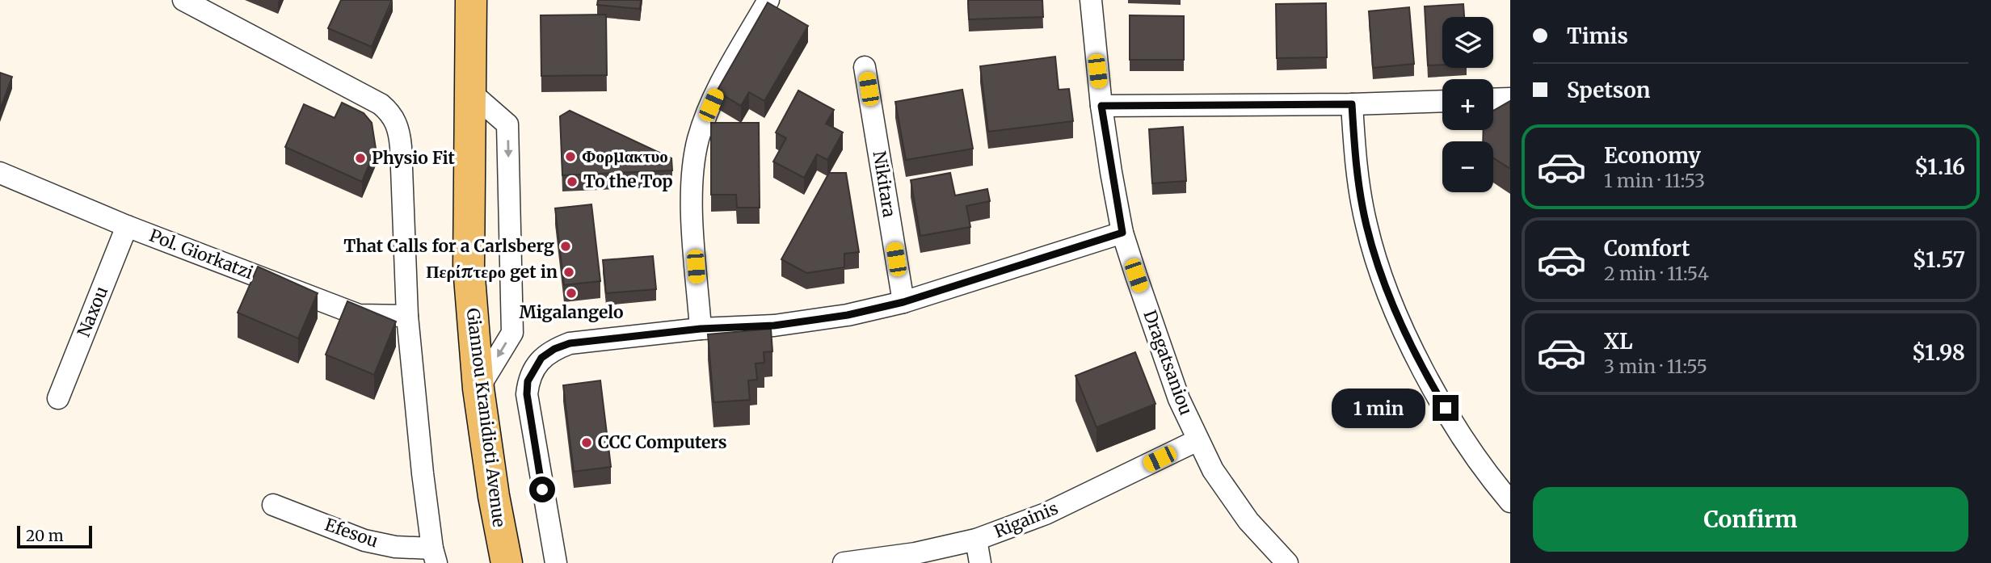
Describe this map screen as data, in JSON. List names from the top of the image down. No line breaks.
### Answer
{"streets":{"main road":["Giannou Kranidioti Avenue"],"street":["Nikitara","Pol. Giorkatzi","Naxou","Dragatsaniou","Rigainis","Efesou"]},"crossings":[["Pol. Giorkatzi","Naxou"],["Dragatsaniou","Rigainis"]],"places":["Φορμακτυο","Physio Fit","To the Top","That Calls for a Carlsberg","Περίπτερο get in","Migalangelo","CCC Computers"],"scale_bar":"20 m","page":{"banner":["Timis","Spetson"],"map_buttons":["+","−"],"list":[{"name":"Economy","note":"1 min · 11:53","value":"$1.16"},{"name":"Comfort","note":"2 min · 11:54","value":"$1.57"},{"name":"XL","note":"3 min · 11:55","value":"$1.98"}],"bubble":"1 min","buttons":"Confirm","scale":"20 m"}}
